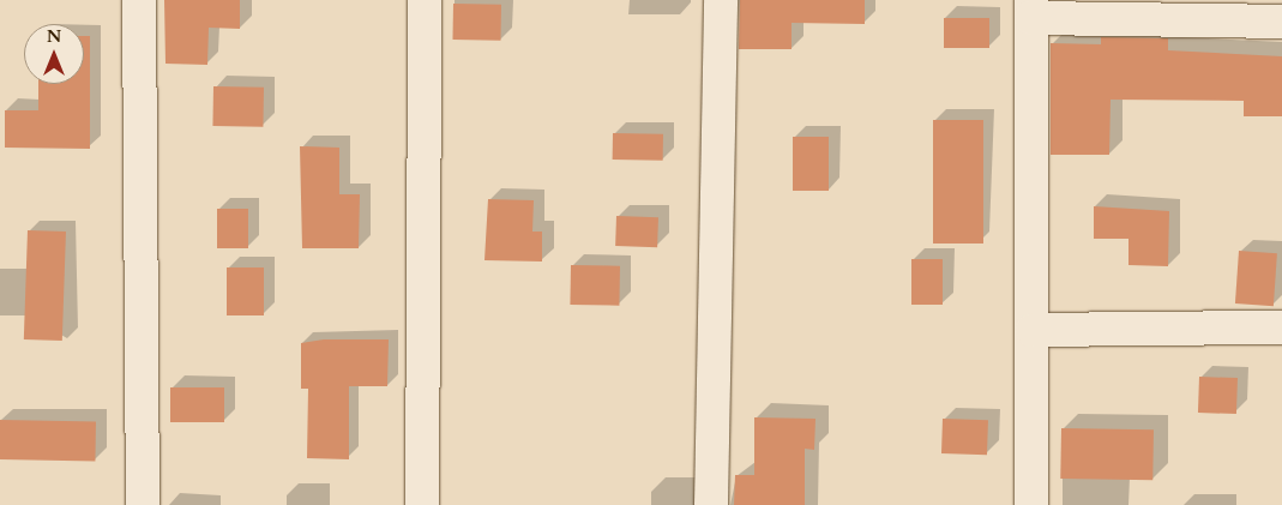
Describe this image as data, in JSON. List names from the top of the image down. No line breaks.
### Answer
{"north":"top"}
